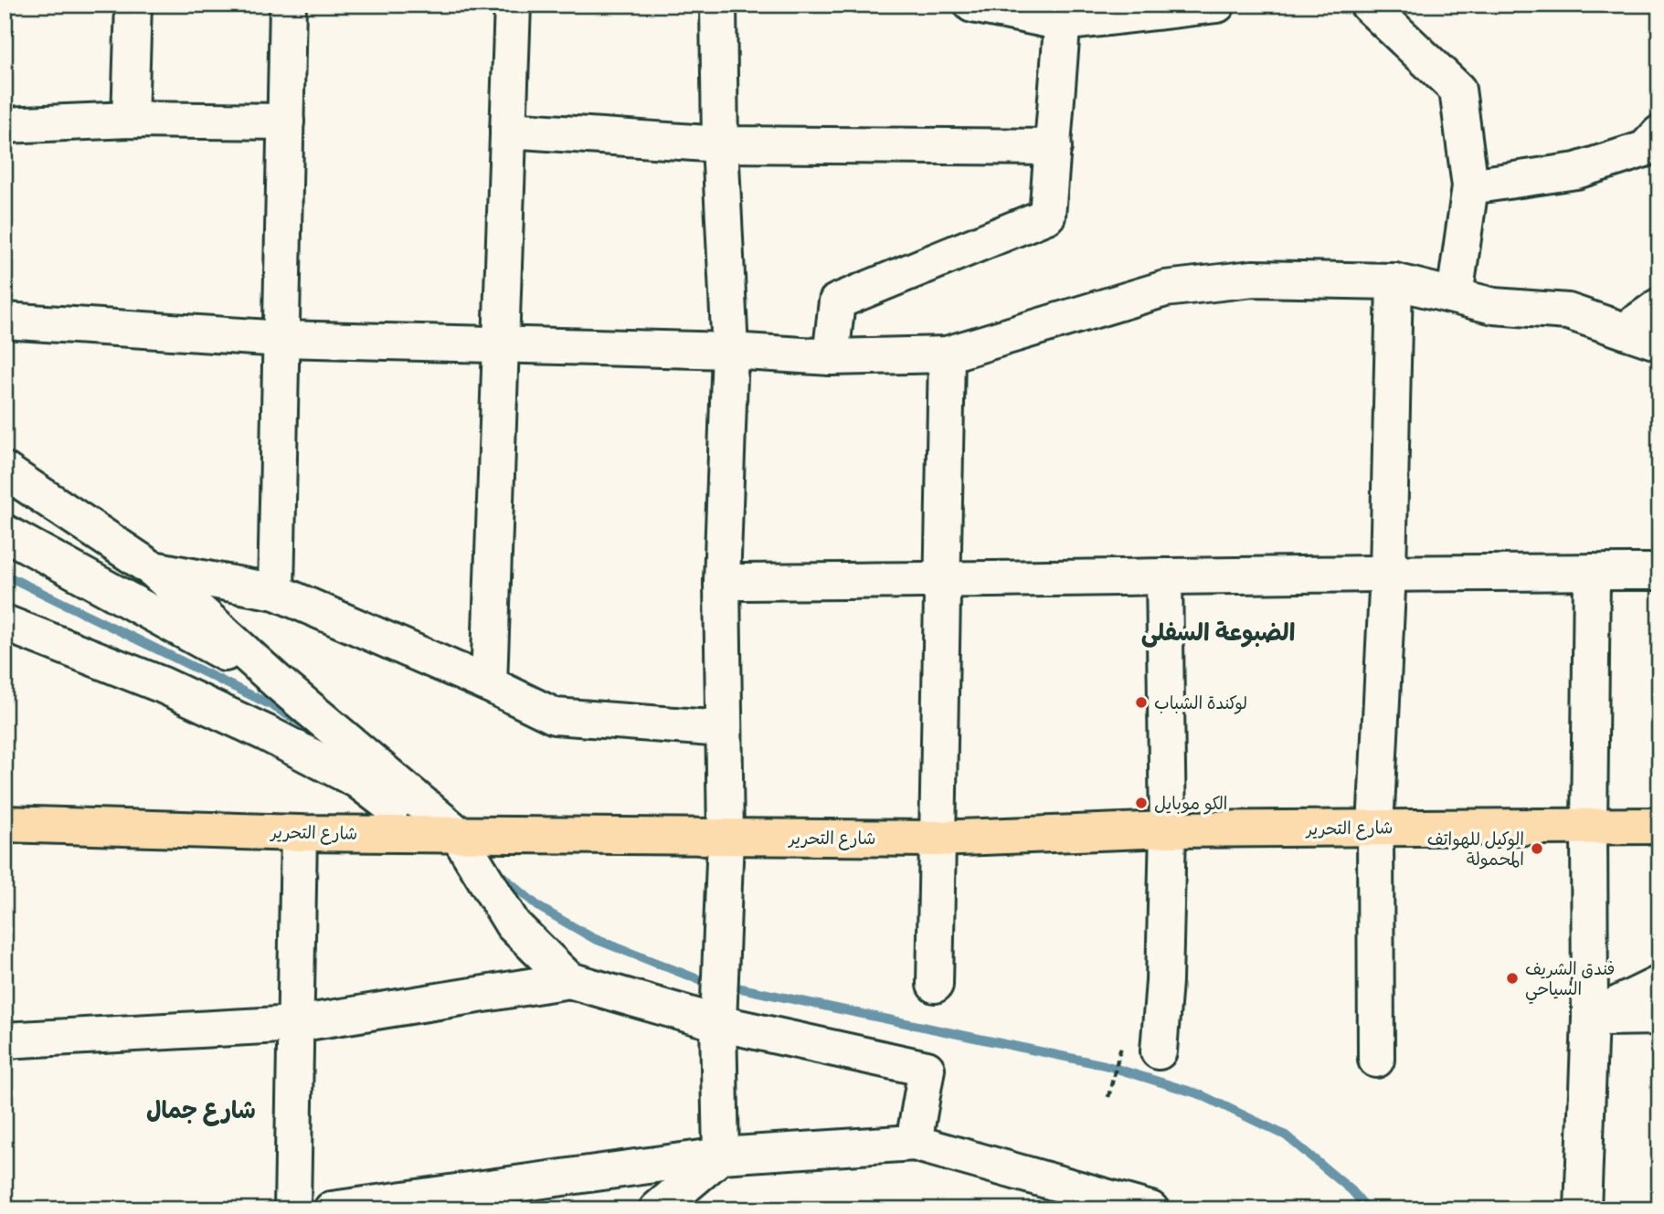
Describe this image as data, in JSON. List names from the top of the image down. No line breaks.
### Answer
{"streets":{"main road":["شارع التحرير"]},"districts":["الضبوعة السفلى","شارع جمال"],"places":["لوكندة الشباب","الكو موبايل","الوكيل للهواتف المحمولة","فندق الشريف السياحي"]}
